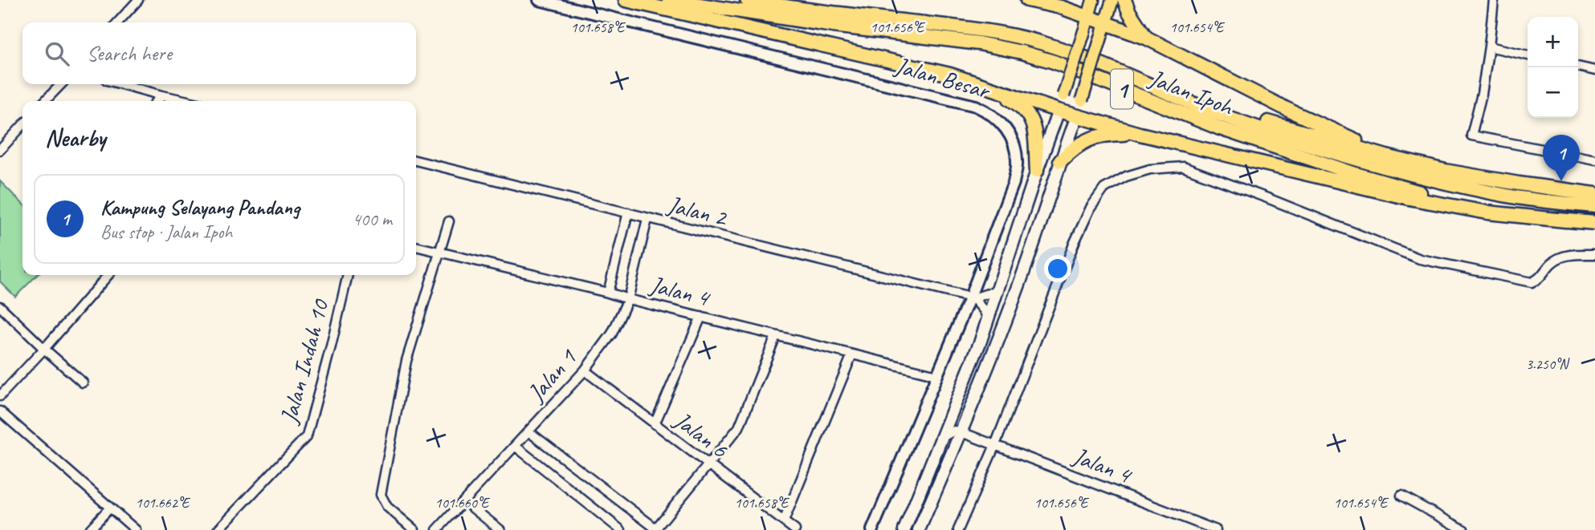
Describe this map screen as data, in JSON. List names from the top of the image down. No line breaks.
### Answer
{"streets":{"highway":["1","Jalan Ipoh"],"street":["Jalan Besar","Jalan 2","Jalan 4","Jalan Indah 10","Jalan 1","Jalan 6"]},"crossings":[["Jalan Besar","Jalan 2"],["Jalan Besar","Jalan 4"],["Jalan 2","Jalan 1"],["Jalan 4","Jalan 1"],["Jalan 1","Jalan 6"]],"page":{"map_buttons":["+","−"],"search":"Search here","heading":"Nearby","pins":"1","list":[{"mark":"1","name":"Kampung Selayang Pandang","note":"Bus stop · Jalan Ipoh","value":"400 m"}]},"coordinates":["101.658°E","101.656°E","101.654°E","3.250°N","101.662°E","101.660°E"]}
